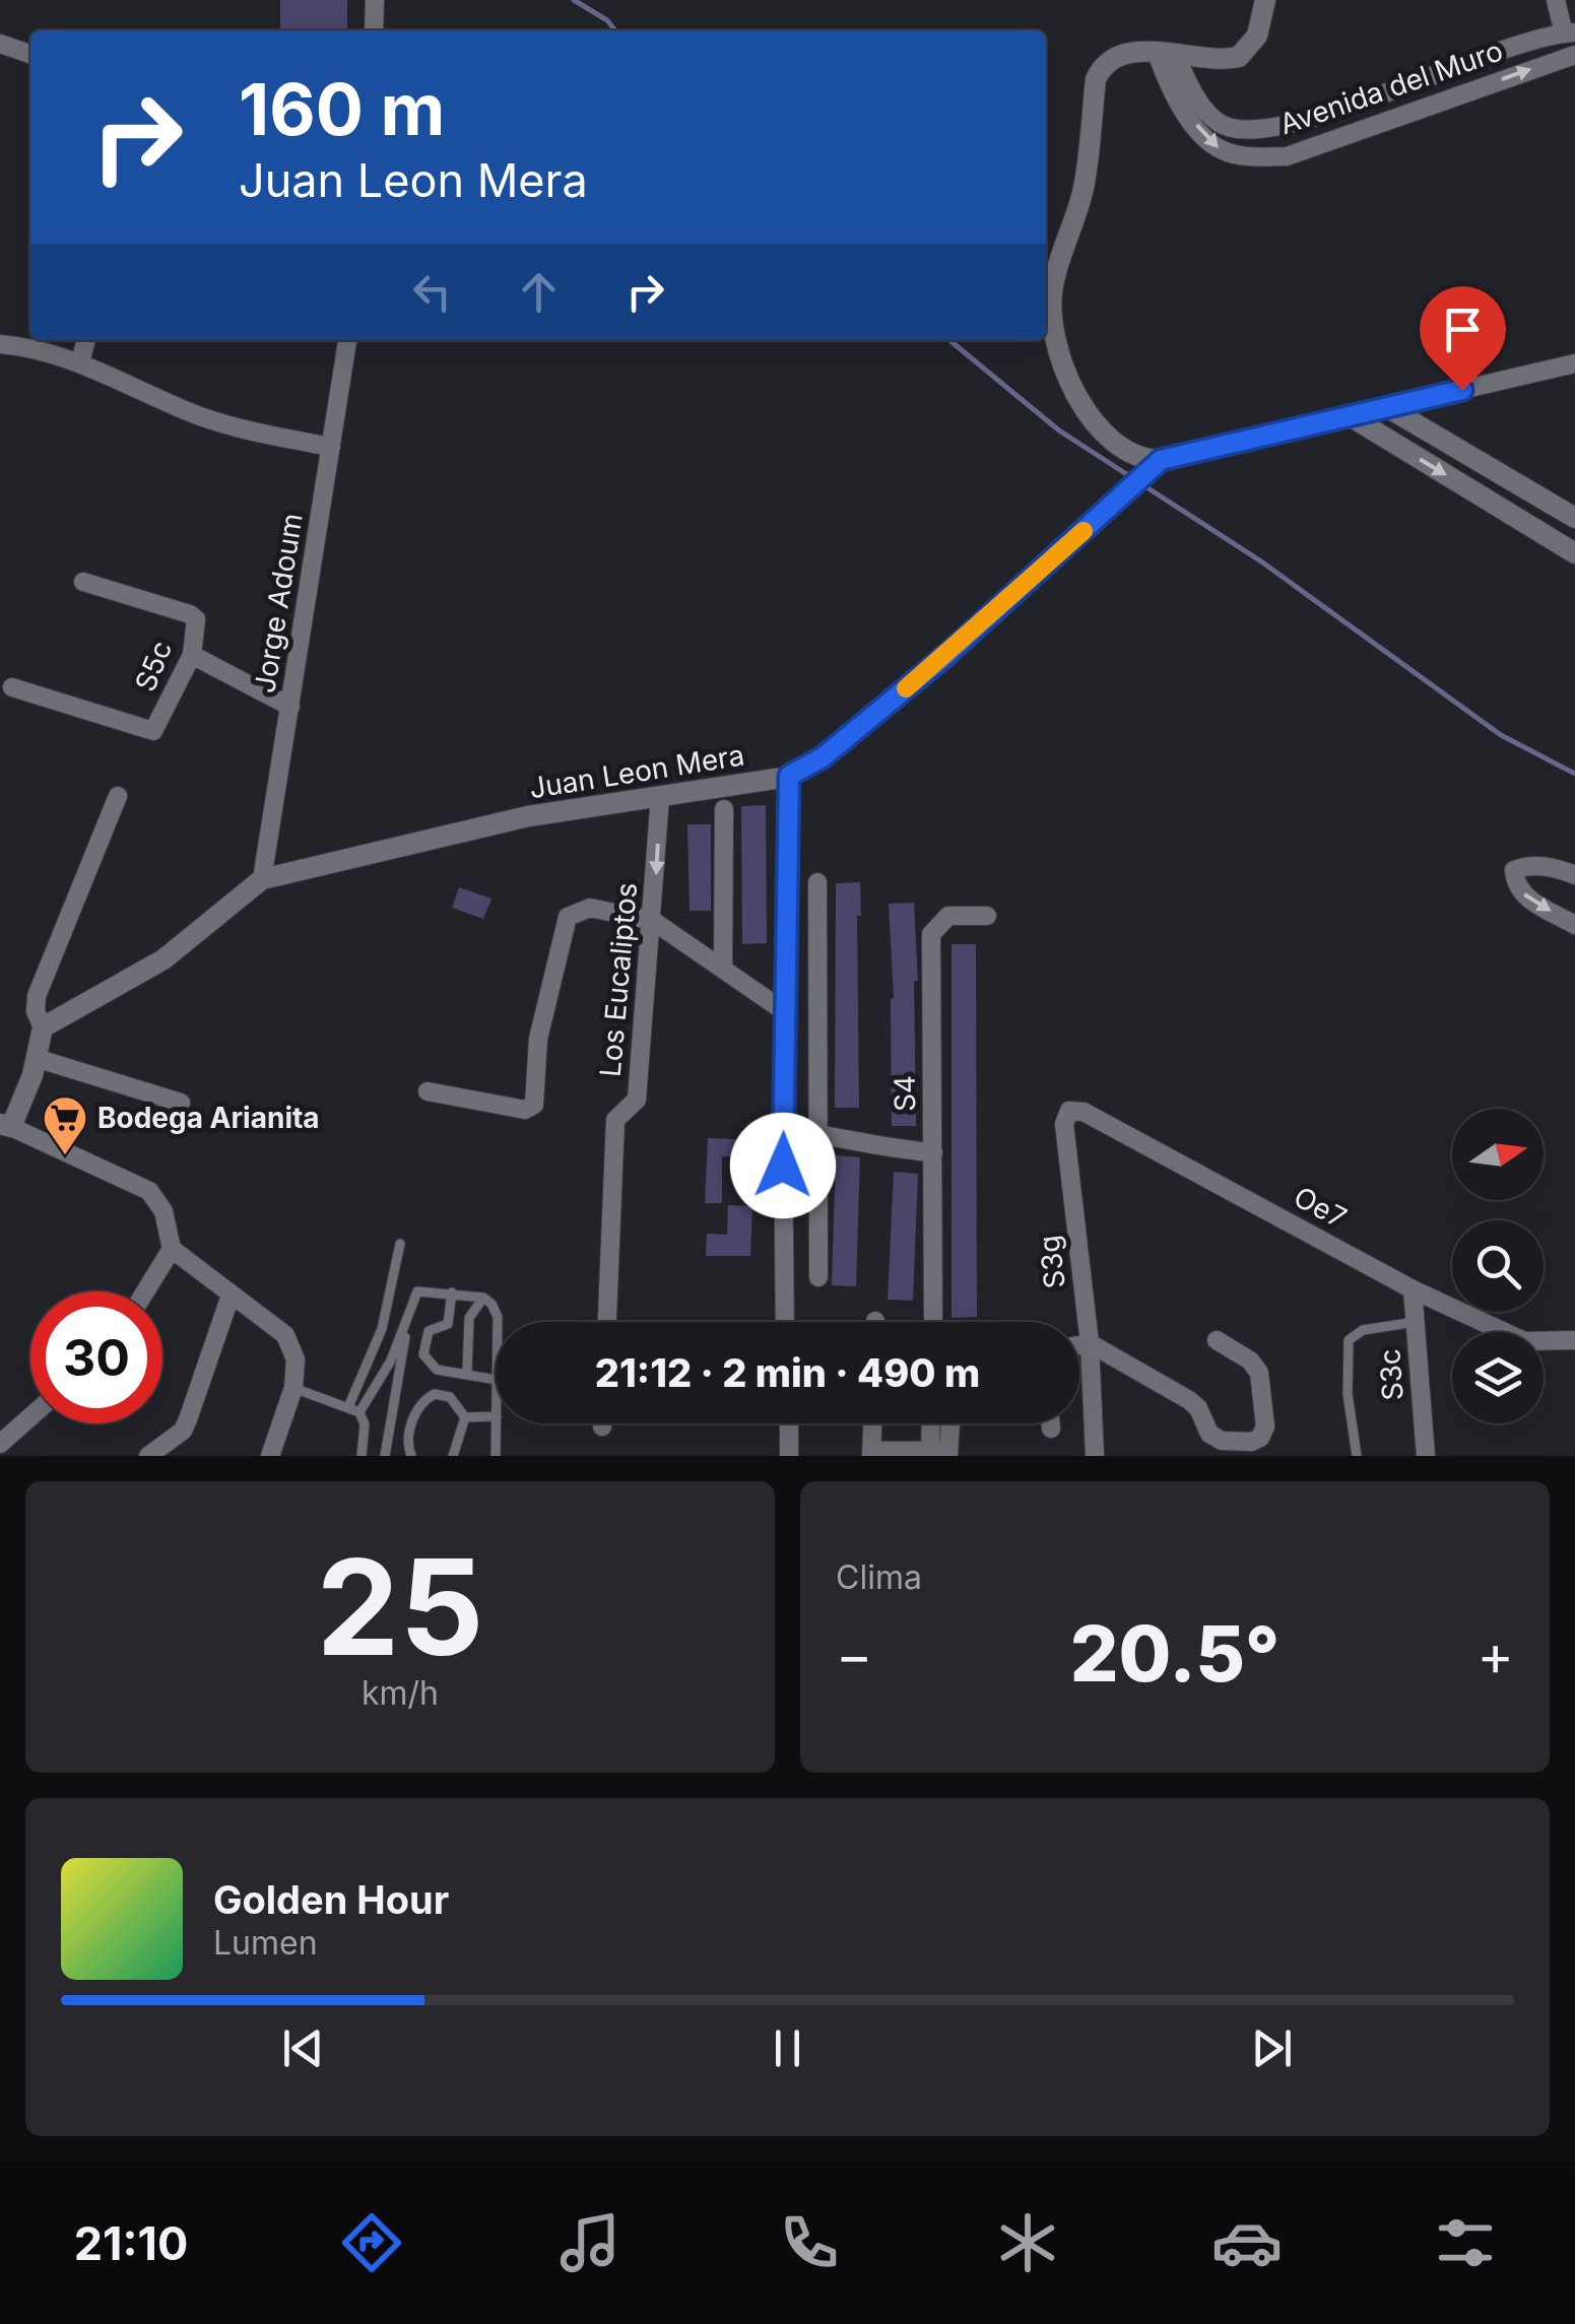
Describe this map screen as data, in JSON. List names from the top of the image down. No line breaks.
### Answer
{"streets":{"street":["Avenida del Muro","Jorge Adoum","S5c","Juan Leon Mera","Los Eucaliptos","S4","Oe7","S3g","S3c"]},"crossings":[["Jorge Adoum","Juan Leon Mera"],["Juan Leon Mera","Los Eucaliptos"],["Oe7","S3g"],["Oe7","S3c"]],"one_way":["Avenida del Muro"],"places":{"supermarket":["Bodega Arianita"]},"north":"right","page":{"turn":["160 m","Juan Leon Mera"],"limit":"30","trip":"21:12 · 2 min · 490 m","tile":[["25","km/h"],"Clima"],"heat":["−","20.5°","+"],"song":["Golden Hour","Lumen"],"tabs":"21:10"}}
